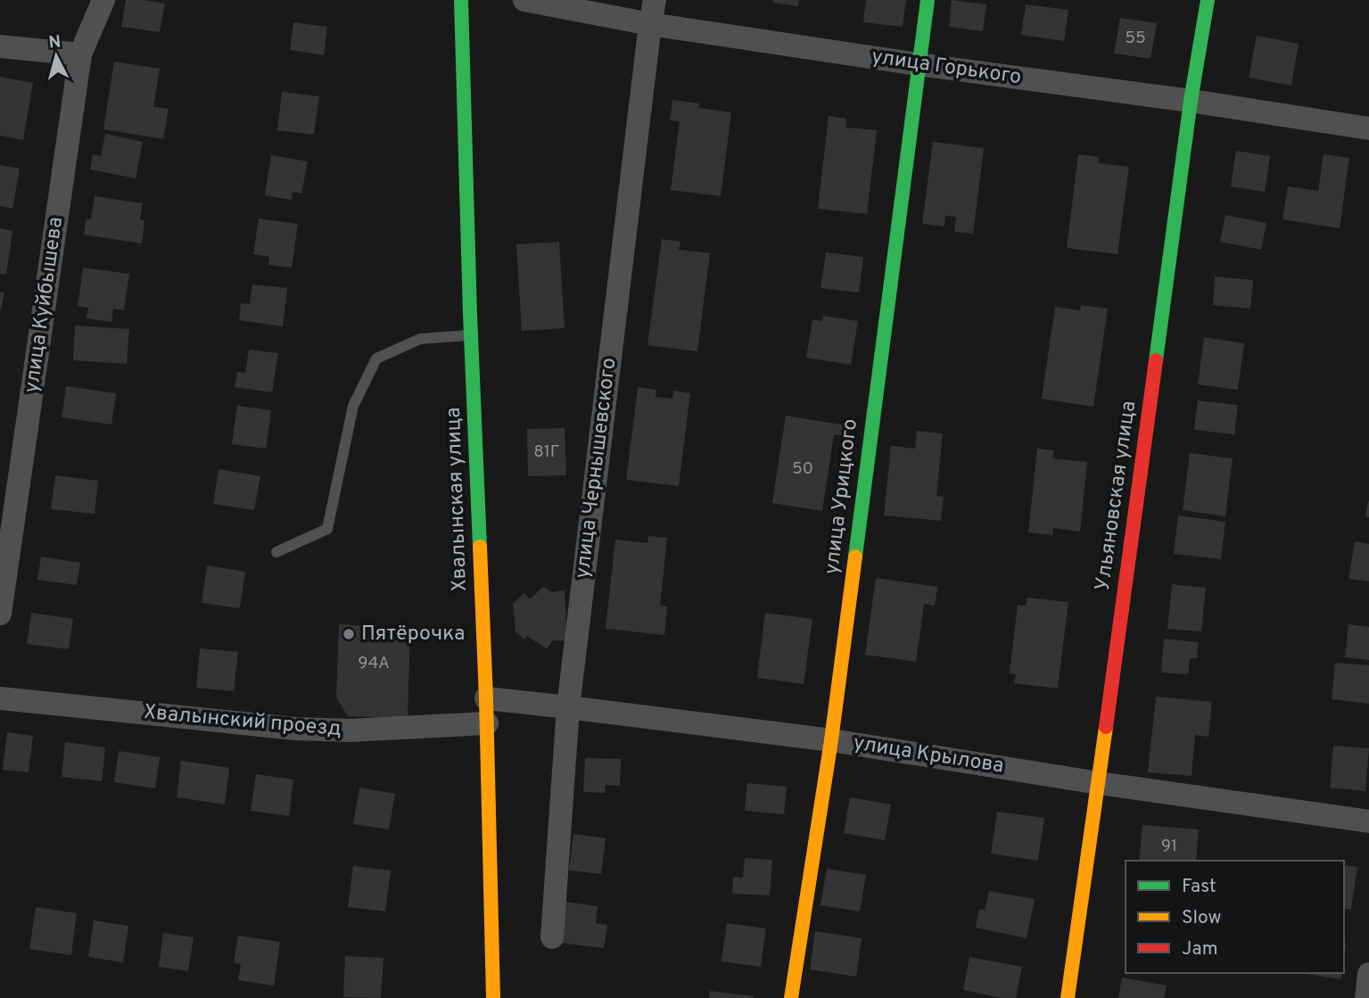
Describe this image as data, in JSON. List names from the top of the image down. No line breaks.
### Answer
{"streets":{"street":["улица Горького","улица Куйбышева","улица Чернышевского","Ульяновская улица","улица Урицкого","Хвалынская улица","Хвалынский проезд","улица Крылова"]},"crossings":[["улица Горького","улица Чернышевского"],["улица Горького","Ульяновская улица"],["улица Горького","улица Урицкого"],["улица Чернышевского","улица Крылова"],["Ульяновская улица","улица Крылова"],["улица Урицкого","улица Крылова"],["Хвалынская улица","Хвалынский проезд"],["Хвалынская улица","улица Крылова"]],"places":["Пятёрочка"],"house_numbers":["55","81Г","50","94А","91"],"legend":["Fast","Slow","Jam"],"north":"top"}
